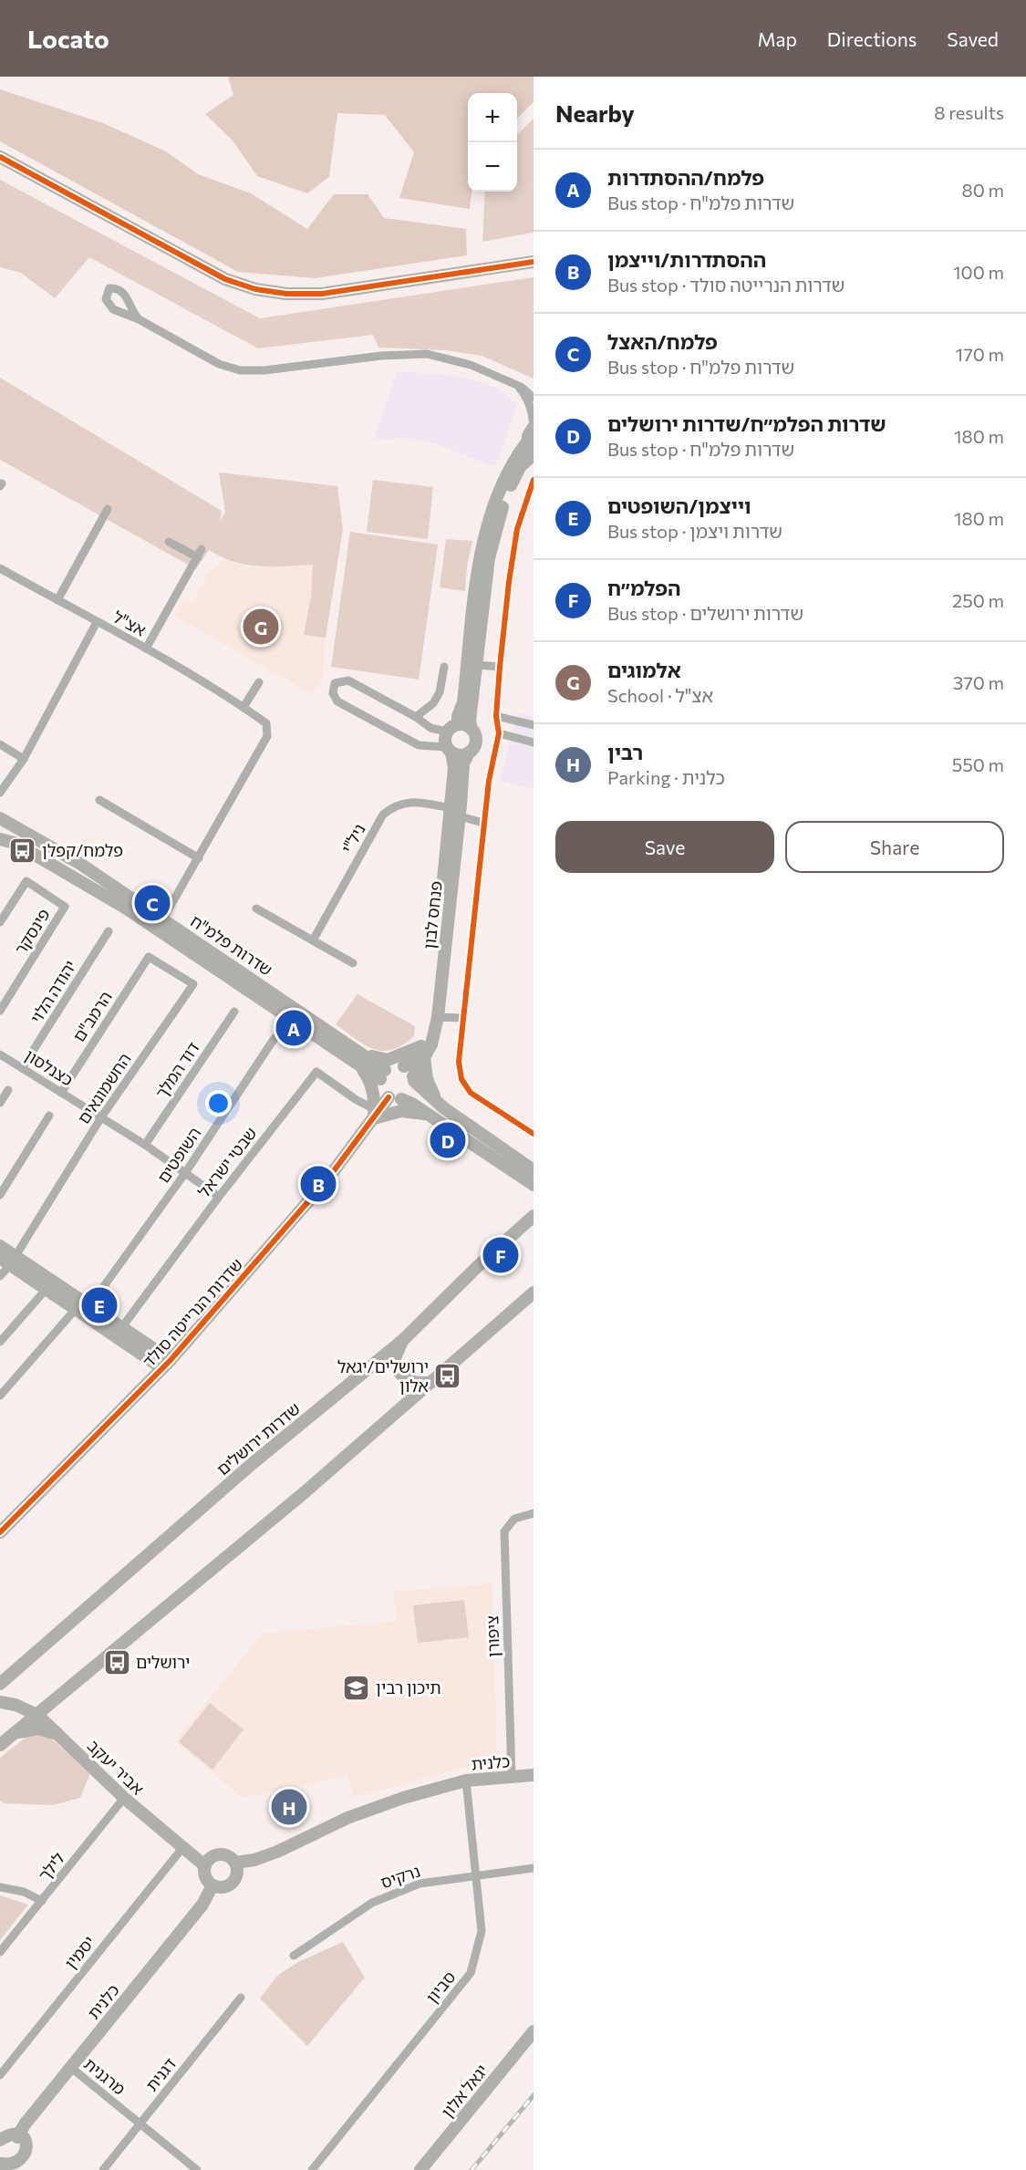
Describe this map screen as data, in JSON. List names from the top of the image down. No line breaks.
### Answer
{"streets":{"street":["אצ\"ל","ניל\"י","פנחס לבון","פינסקר","שדרות פלמ\"ח","יהודה הלוי","הרמב\"ם","כצנלסון","דוד המלך","החשמונאים","השופטים","שבטי ישראל","שדרות הנרייטה סולד","שדרות ירושלים","ציפורן","כלנית","אביר יעקב","לילך","נרקיס","יסמין","סביון","דגנית","מרגנית","יגאל אלון"]},"crossings":[["אצ\"ל","שדרות פלמ\"ח"],["ניל\"י","פנחס לבון"],["פנחס לבון","שדרות פלמ\"ח"],["פנחס לבון","שדרות הנרייטה סולד"],["שדרות פלמ\"ח","שדרות הנרייטה סולד"],["יהודה הלוי","כצנלסון"],["הרמב\"ם","כצנלסון"],["הרמב\"ם","החשמונאים"],["כצנלסון","דוד המלך"],["כצנלסון","החשמונאים"],["כצנלסון","השופטים"],["כצנלסון","שבטי ישראל"],["שבטי ישראל","שדרות הנרייטה סולד"],["ציפורן","כלנית"],["כלנית","אביר יעקב"],["כלנית","סביון"],["כלנית","מרגנית"],["אביר יעקב","לילך"],["אביר יעקב","יסמין"],["נרקיס","סביון"],["דגנית","מרגנית"]],"places":{"bus stop":["פלמח/קפלן","ירושלים/יגאל אלון","ירושלים"],"school or university":["תיכון רבין"]},"page":{"header":"Locato","nav":["Map","Directions","Saved"],"heading":["Nearby","8 results"],"map_buttons":["+","−"],"list":[{"mark":"A","name":"פלמח/ההסתדרות","note":"Bus stop · שדרות פלמ\"ח","value":"80 m"},{"mark":"B","name":"ההסתדרות/וייצמן","note":"Bus stop · שדרות הנרייטה סולד","value":"100 m"},{"mark":"C","name":"פלמח/האצל","note":"Bus stop · שדרות פלמ\"ח","value":"170 m"},{"mark":"D","name":"שדרות הפלמ״ח/שדרות ירושלים","note":"Bus stop · שדרות פלמ\"ח","value":"180 m"},{"mark":"E","name":"וייצמן/השופטים","note":"Bus stop · שדרות ויצמן","value":"180 m"},{"mark":"F","name":"הפלמ״ח","note":"Bus stop · שדרות ירושלים","value":"250 m"},{"mark":"G","name":"אלמוגים","note":"School · אצ\"ל","value":"370 m"},{"mark":"H","name":"רבין","note":"Parking · כלנית","value":"550 m"}],"pins":["G","C","A","D","B","F","E","H"],"buttons":["Save","Share"]}}
